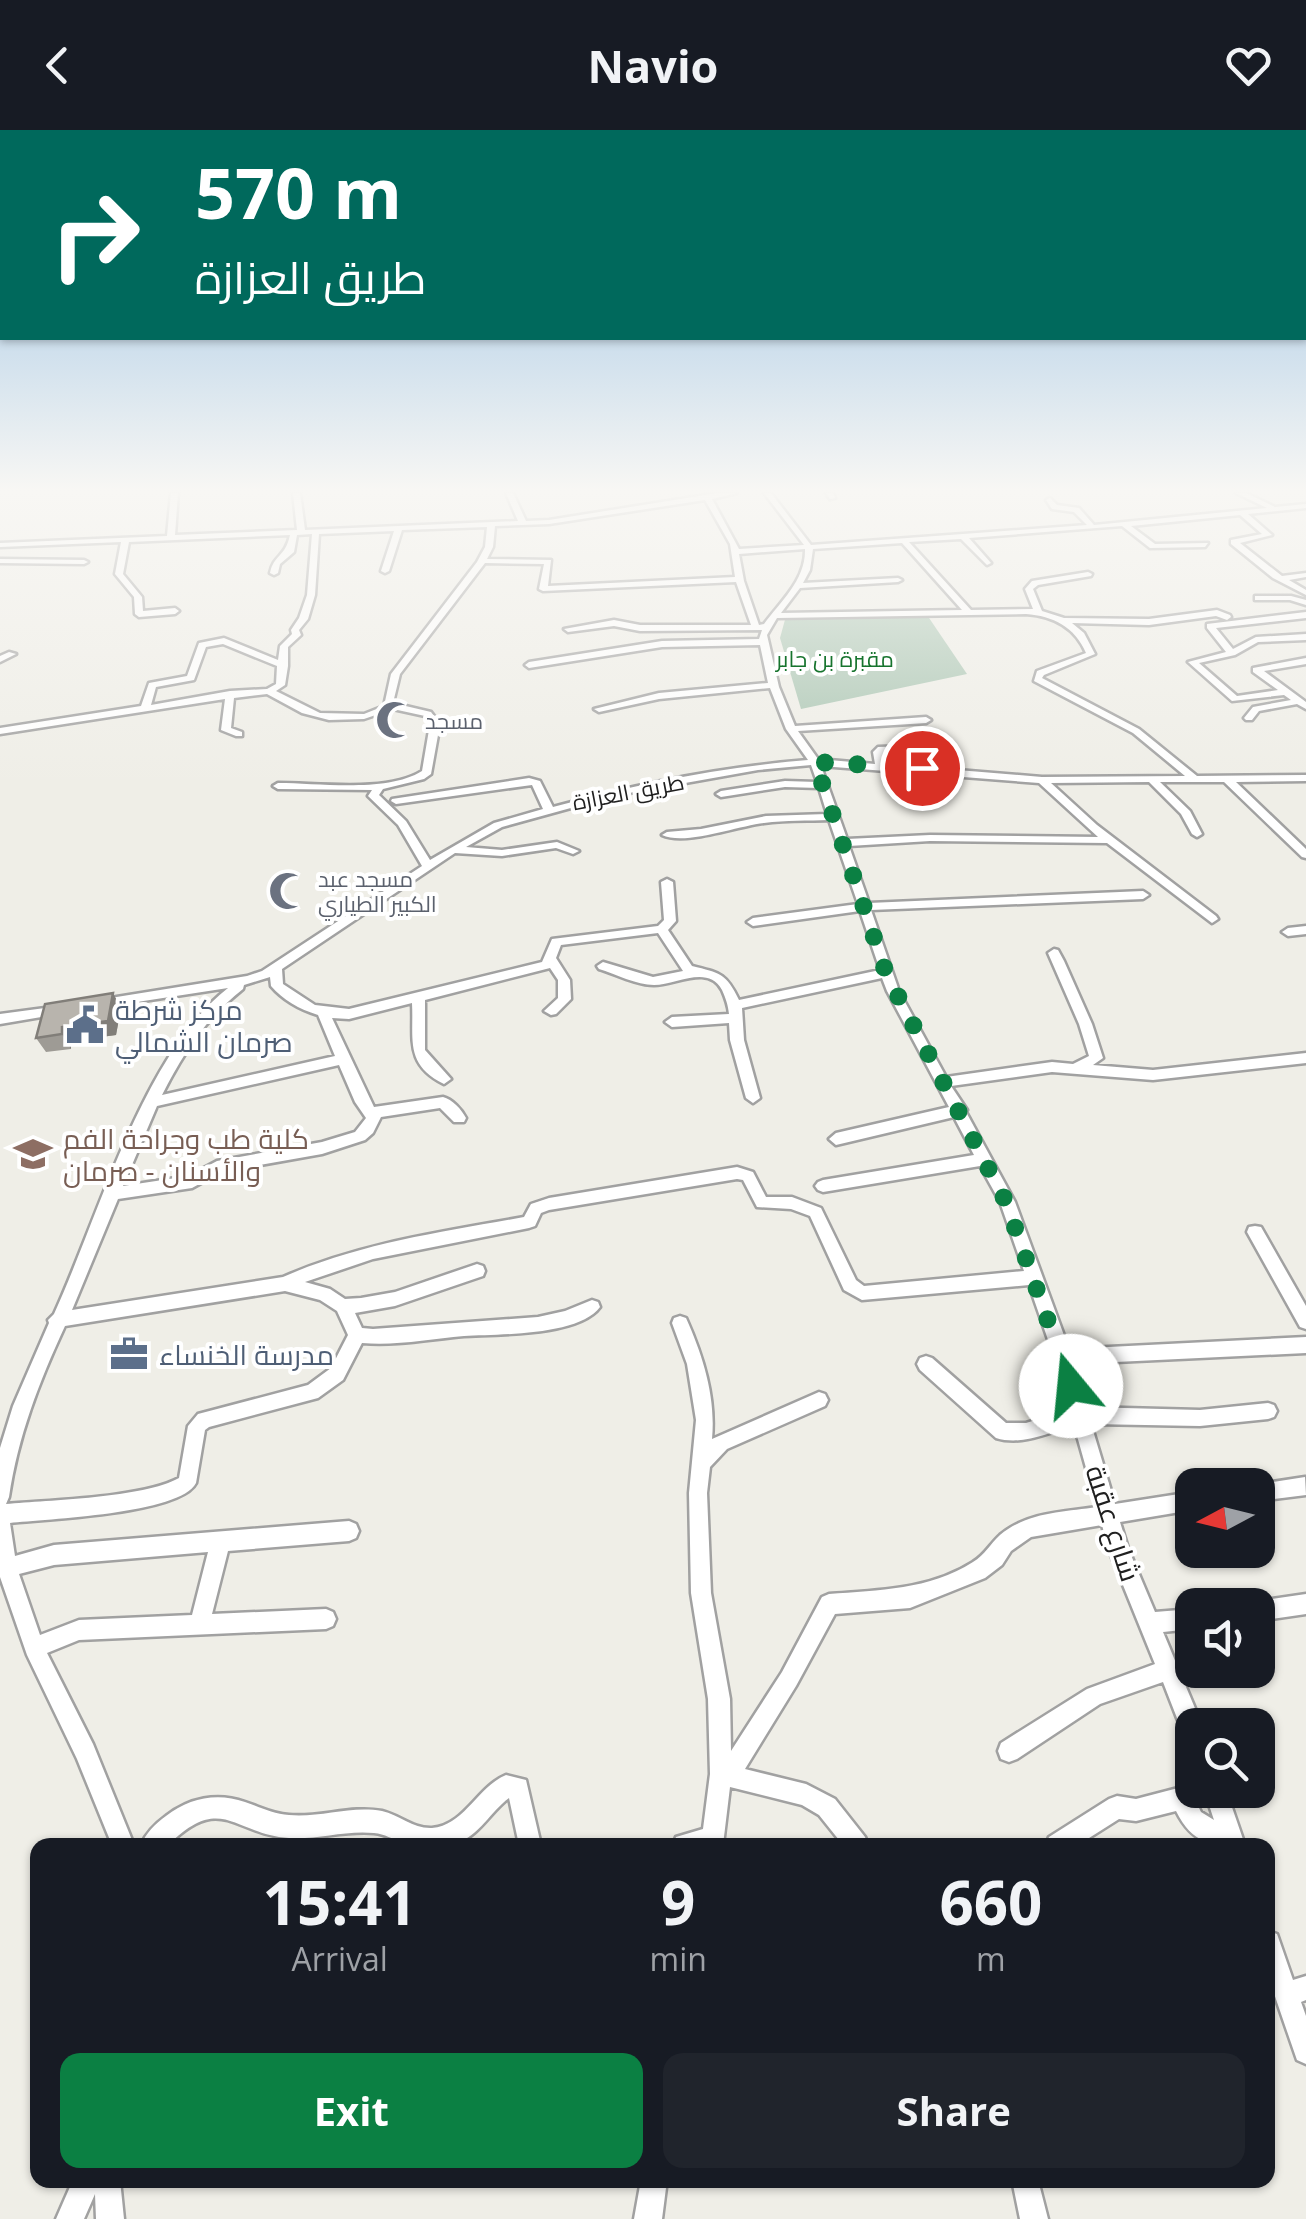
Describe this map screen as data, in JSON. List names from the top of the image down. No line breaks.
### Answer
{"streets":{"street":["طريق العزازة","شارع عقبة"]},"crossings":[["طريق العزازة","شارع عقبة"]],"parks":["مقبرة بن جابر"],"places":{"mosque":["مسجد","مسجد عبد الكبير الطياري"],"public building":["مركز شرطة صرمان الشمالي"],"school or university":["كلية طب وجراحة الفم والأسنان - صرمان"],"office":["مدرسة الخنساء"]},"north":"left","page":{"header":"Navio","turn":["570 m","طريق العزازة"],"eta":["15:41","Arrival","9","min","660","m"],"buttons":["Exit","Share"]}}
